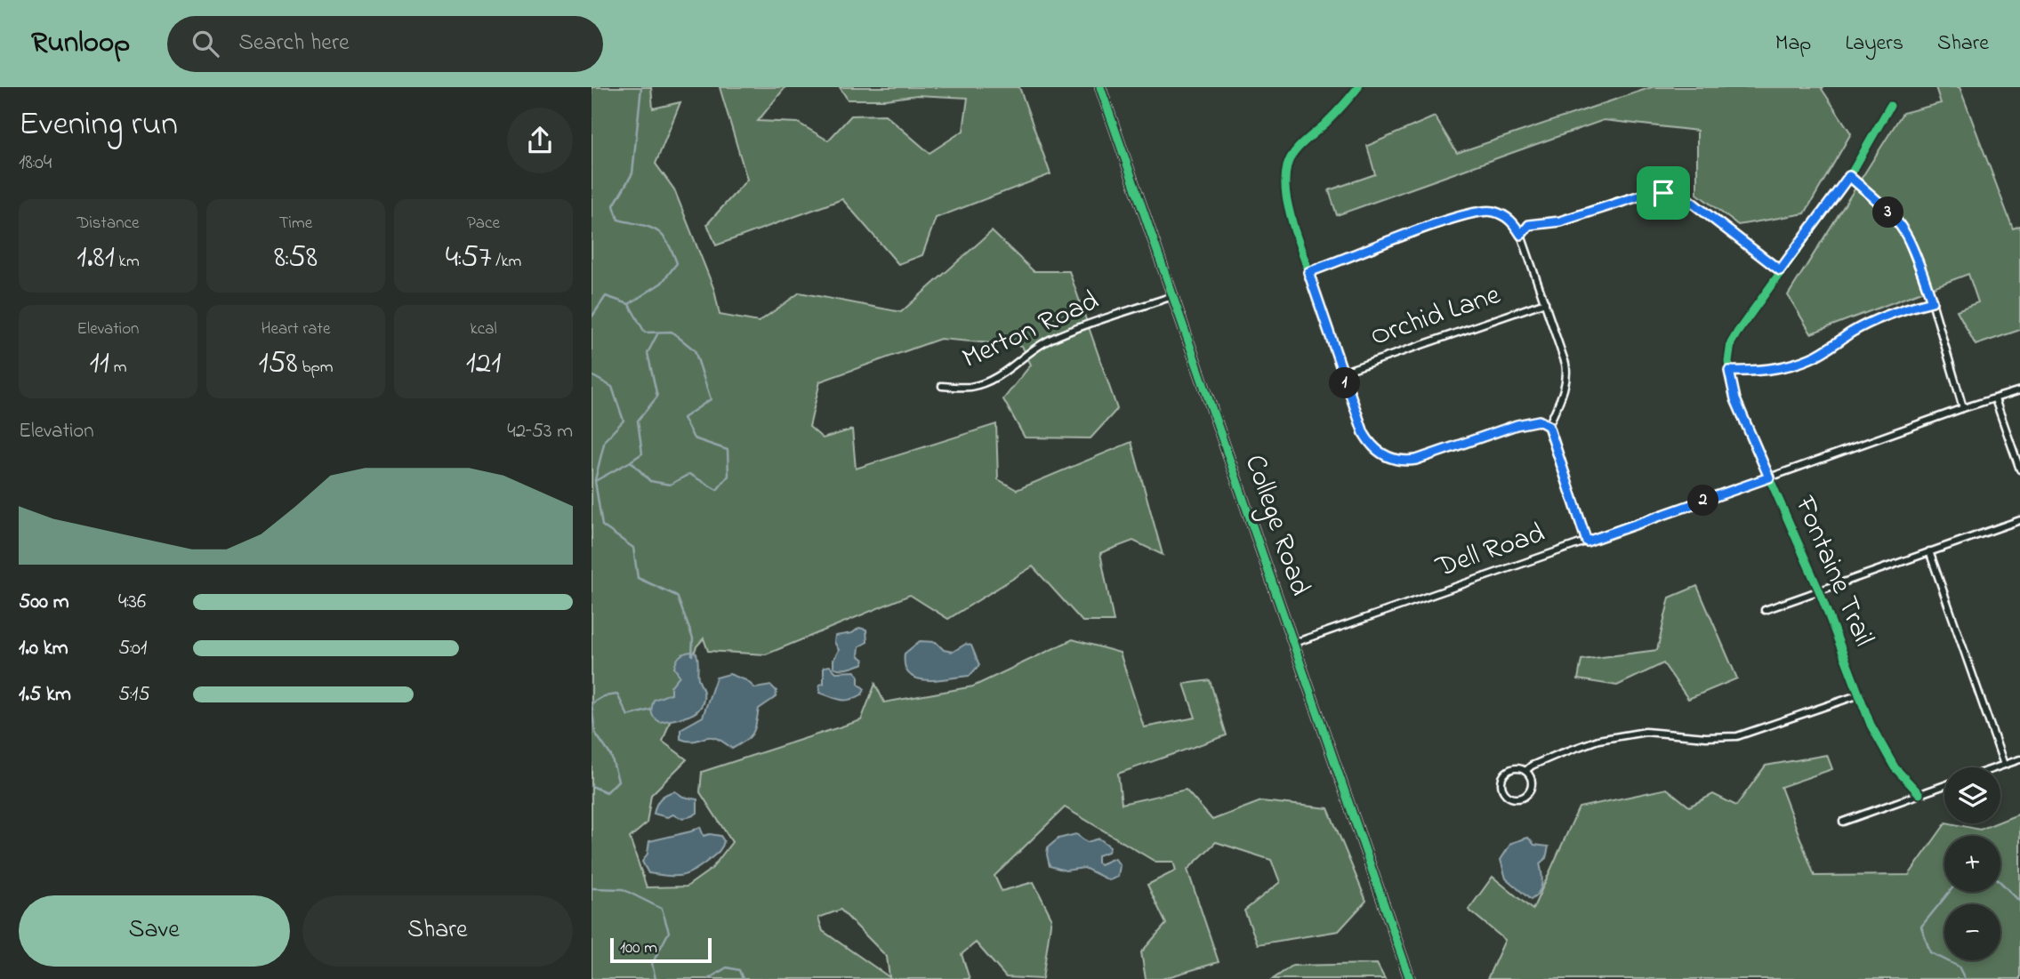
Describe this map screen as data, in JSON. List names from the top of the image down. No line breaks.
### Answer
{"streets":{"street":["Orchid Lane","Merton Road","College Road","Dell Road","Fontaine Trail"]},"crossings":[["Merton Road","College Road"],["College Road","Dell Road"],["Dell Road","Fontaine Trail"]],"scale_bar":"100 m","page":{"header":"Runloop","search":"Search here","nav":["Map","Layers","Share"],"heading":["Evening run","18:04"],"stats":[["Distance","1.81 km"],["Time","8:58"],["Pace","4:57 /km"],["Elevation","11 m"],["Heart rate","158 bpm"],["kcal","121"]],"pins":["3","1","2"],"chart":["Elevation","42–53 m"],"list":[{"name":"500 m","note":"4:36"},{"name":"1.0 km","note":"5:01"},{"name":"1.5 km","note":"5:15"}],"map_buttons":["+","−"],"buttons":["Save","Share"],"scale":"100 m"}}
